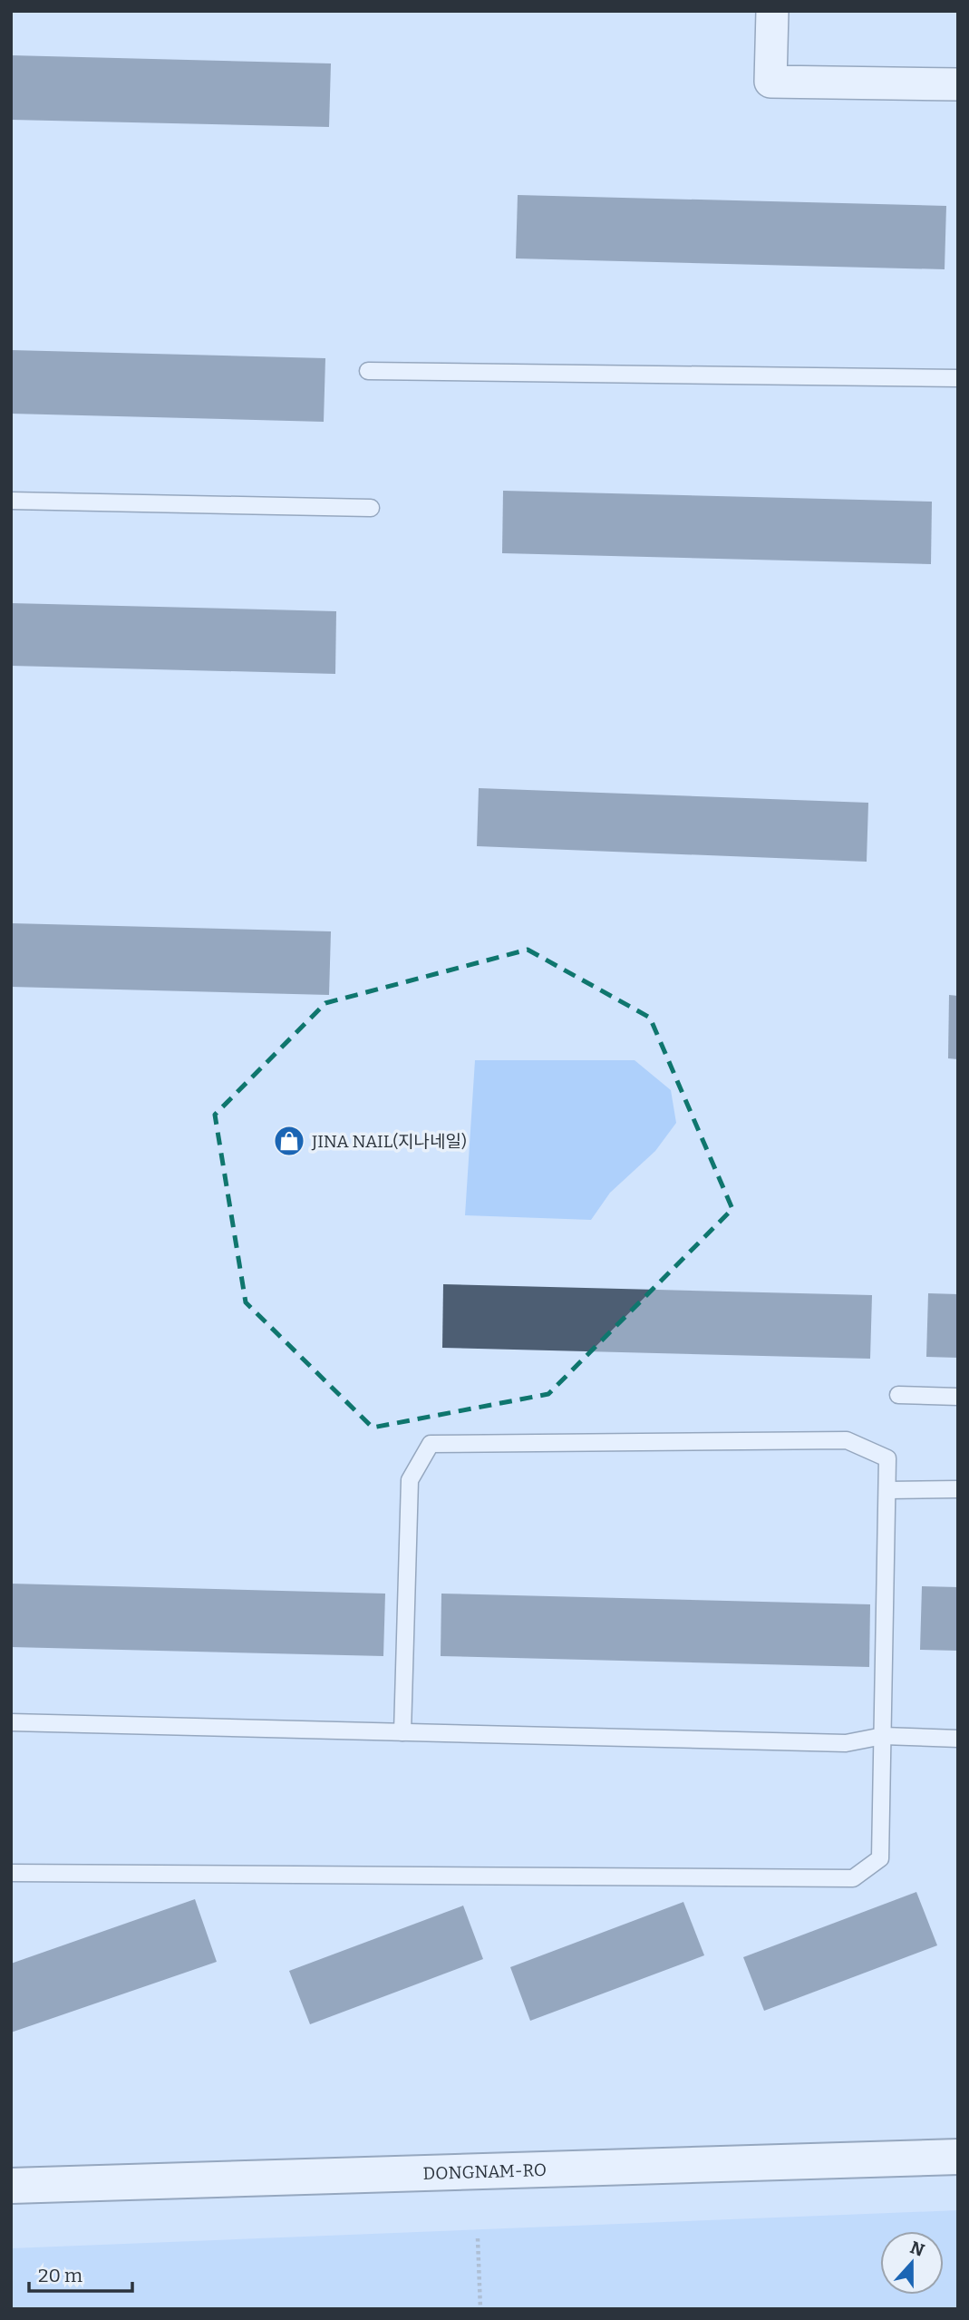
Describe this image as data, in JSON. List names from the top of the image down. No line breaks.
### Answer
{"streets":{"main road":["DONGNAM-RO"]},"places":{"shop":["JINA NAIL(지나네일)"]},"scale_bar":"20 m","north":"top"}
